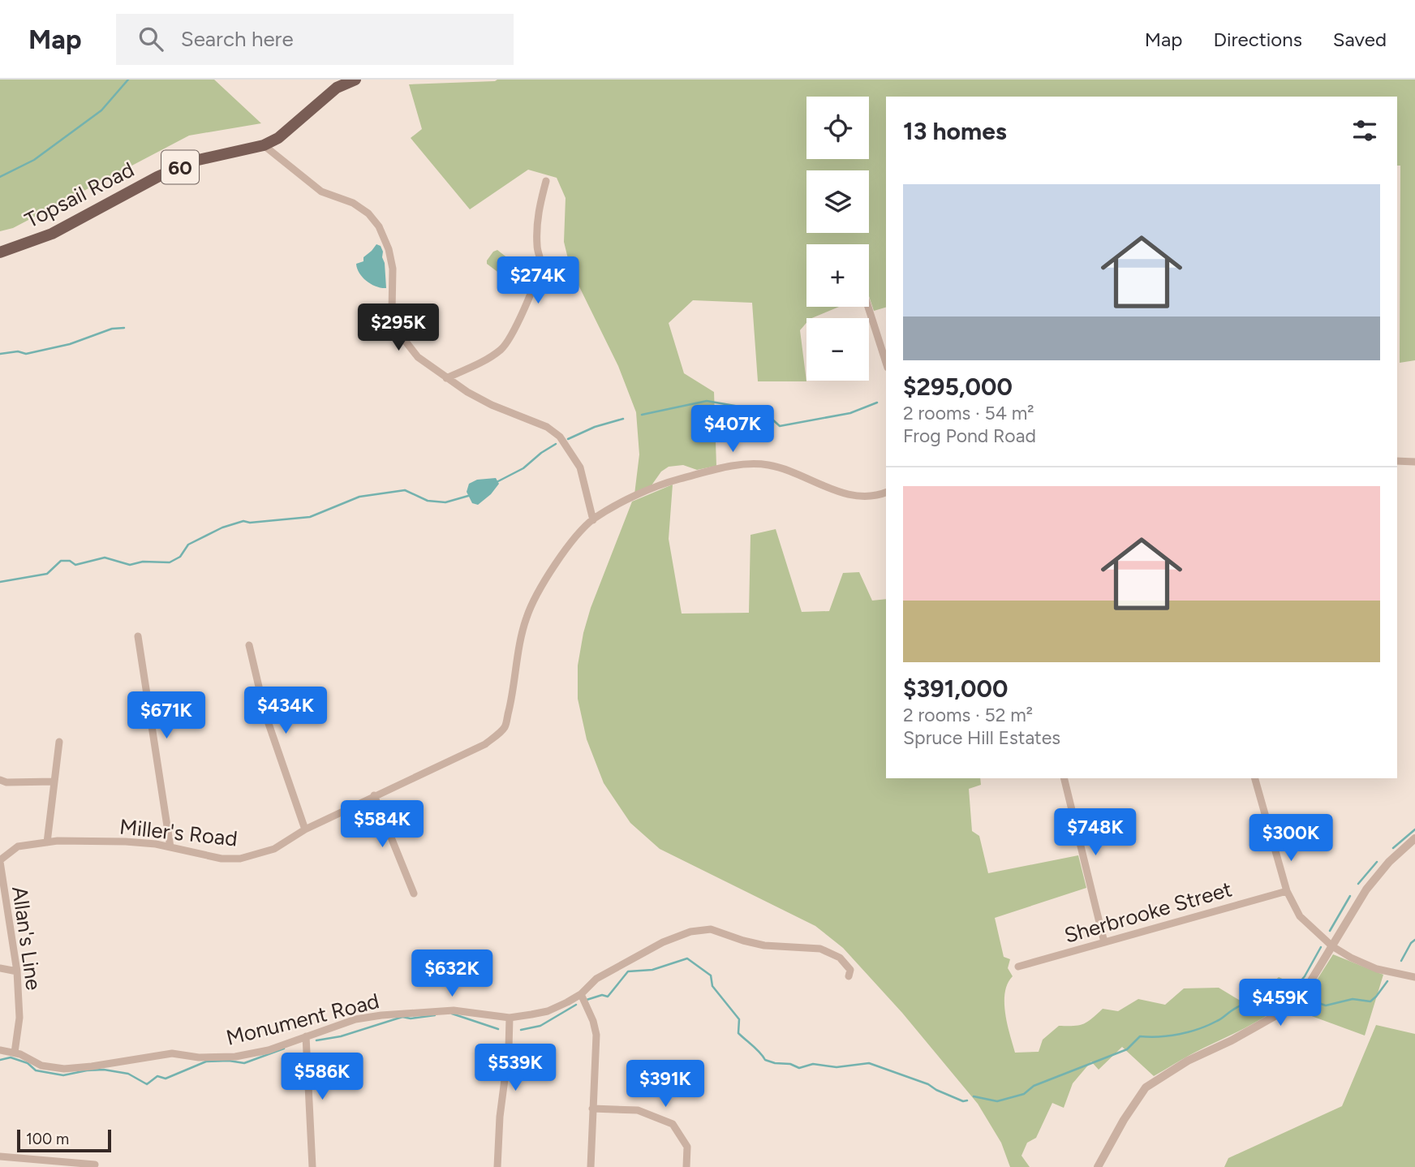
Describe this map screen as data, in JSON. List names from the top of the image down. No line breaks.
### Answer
{"streets":{"main road":["60","Topsail Road"],"street":["Miller's Road","Sherbrooke Street","Allan's Line","Monument Road"]},"crossings":[["Miller's Road","Allan's Line"],["Allan's Line","Monument Road"]],"scale_bar":"100 m","page":{"header":"Map","search":"Search here","nav":["Map","Directions","Saved"],"map_buttons":["+","−"],"heading":"13 homes","list":[{"name":"$295,000","note":"2 rooms · 54 m² · Frog Pond Road"},{"name":"$391,000","note":"2 rooms · 52 m² · Spruce Hill Estates"}],"price":["$274K","$295K","$407K","$434K","$671K","$584K","$748K","$300K","$632K","$459K","$539K","$586K","$391K"],"scale":"100 m"}}
